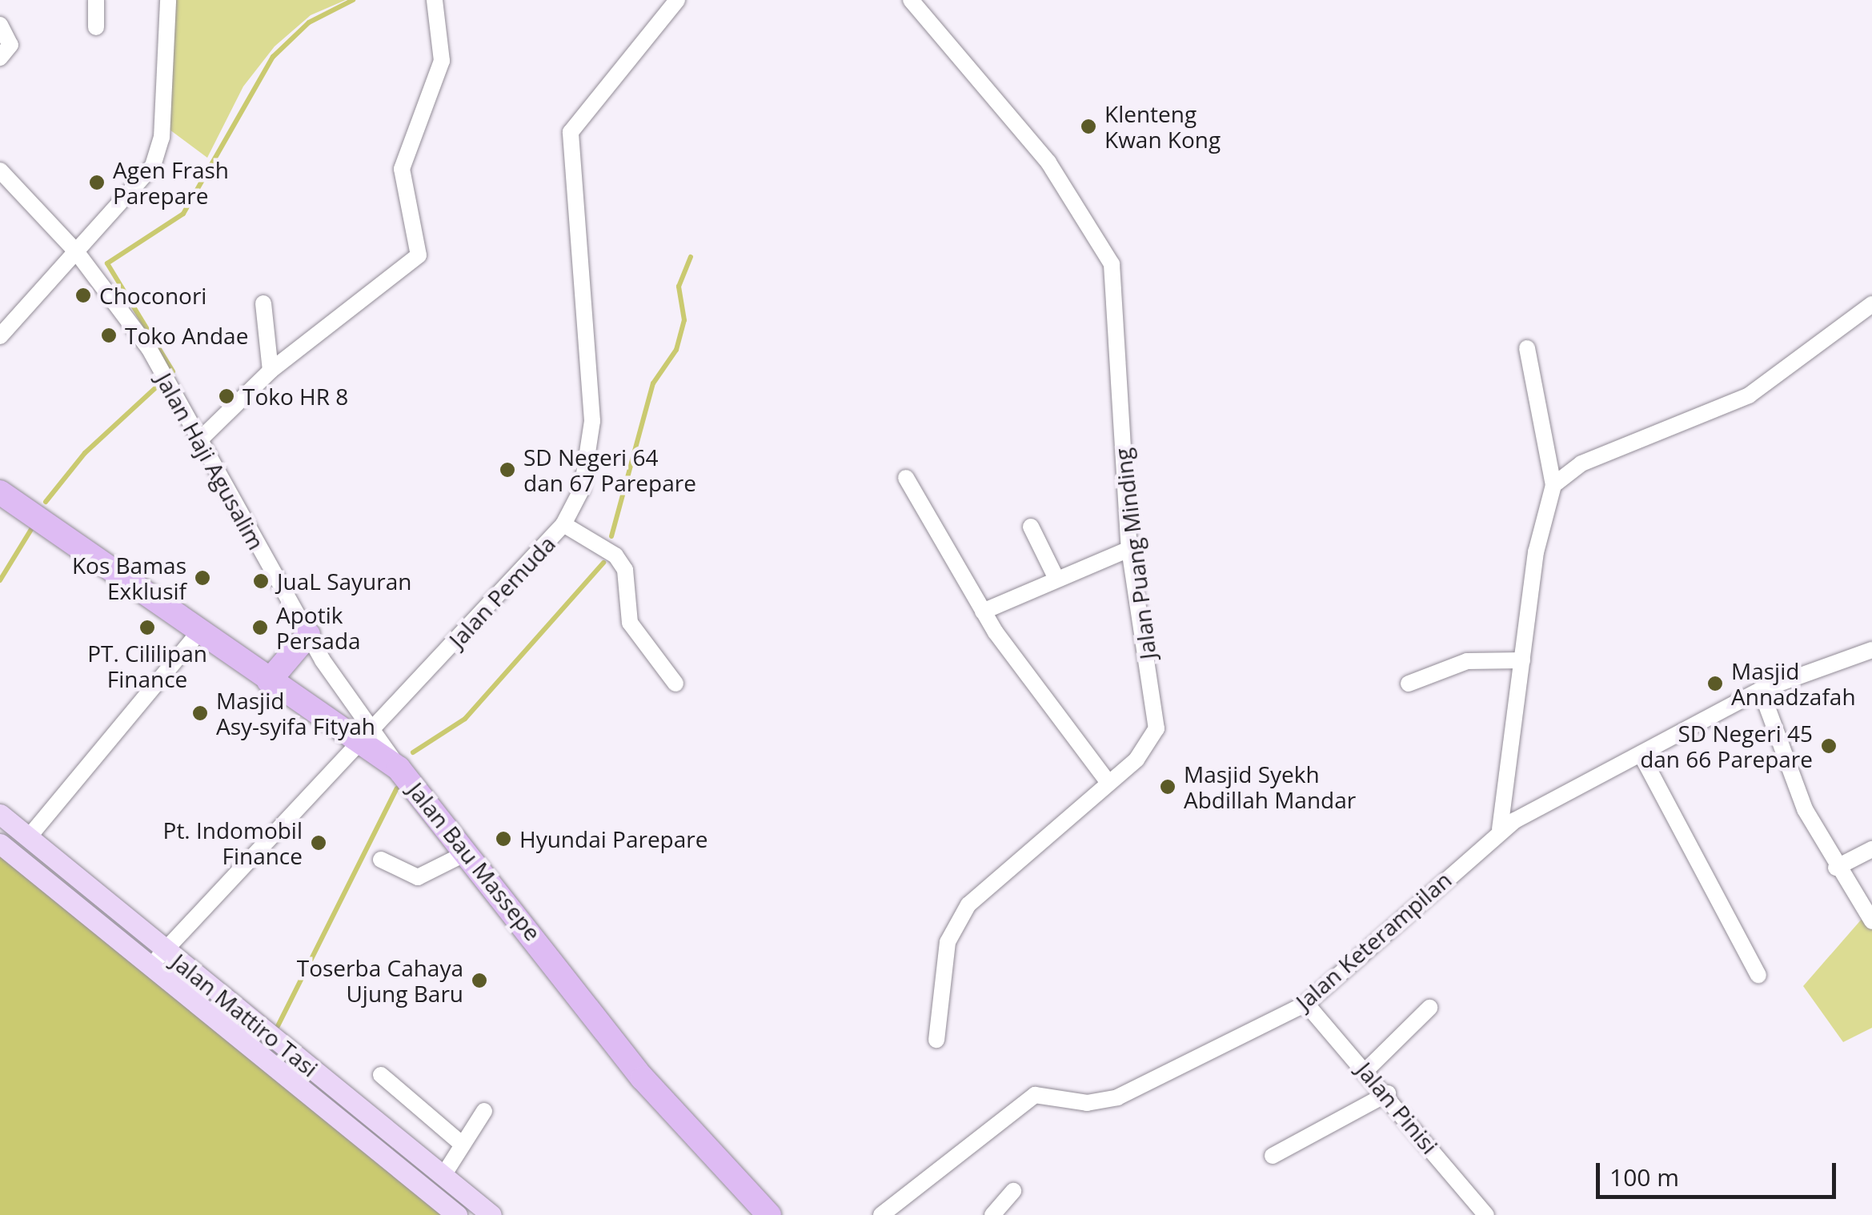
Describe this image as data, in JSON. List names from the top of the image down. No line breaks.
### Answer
{"streets":{"highway":["Jalan Bau Massepe"],"main road":["Jalan Mattiro Tasi"],"street":["Jalan Haji Agusalim","Jalan Puang Minding","Jalan Pemuda","Jalan Keterampilan","Jalan Pinisi"]},"crossings":[["Jalan Haji Agusalim","Jalan Pemuda"],["Jalan Haji Agusalim","Jalan Bau Massepe"],["Jalan Pemuda","Jalan Bau Massepe"],["Jalan Pemuda","Jalan Mattiro Tasi"],["Jalan Keterampilan","Jalan Pinisi"]],"places":["Klenteng Kwan Kong","Agen Frash Parepare","Choconori","Toko Andae","Toko HR 8","SD Negeri 64 dan 67 Parepare","Kos Bamas Exklusif","JuaL Sayuran","PT. Cililipan Finance","Apotik Persada","Masjid Annadzafah","Masjid Asy-syifa Fityah","SD Negeri 45 dan 66 Parepare","Masjid Syekh Abdillah Mandar","Hyundai Parepare","Pt. Indomobil Finance","Toserba Cahaya Ujung Baru"],"scale_bar":"100 m"}
